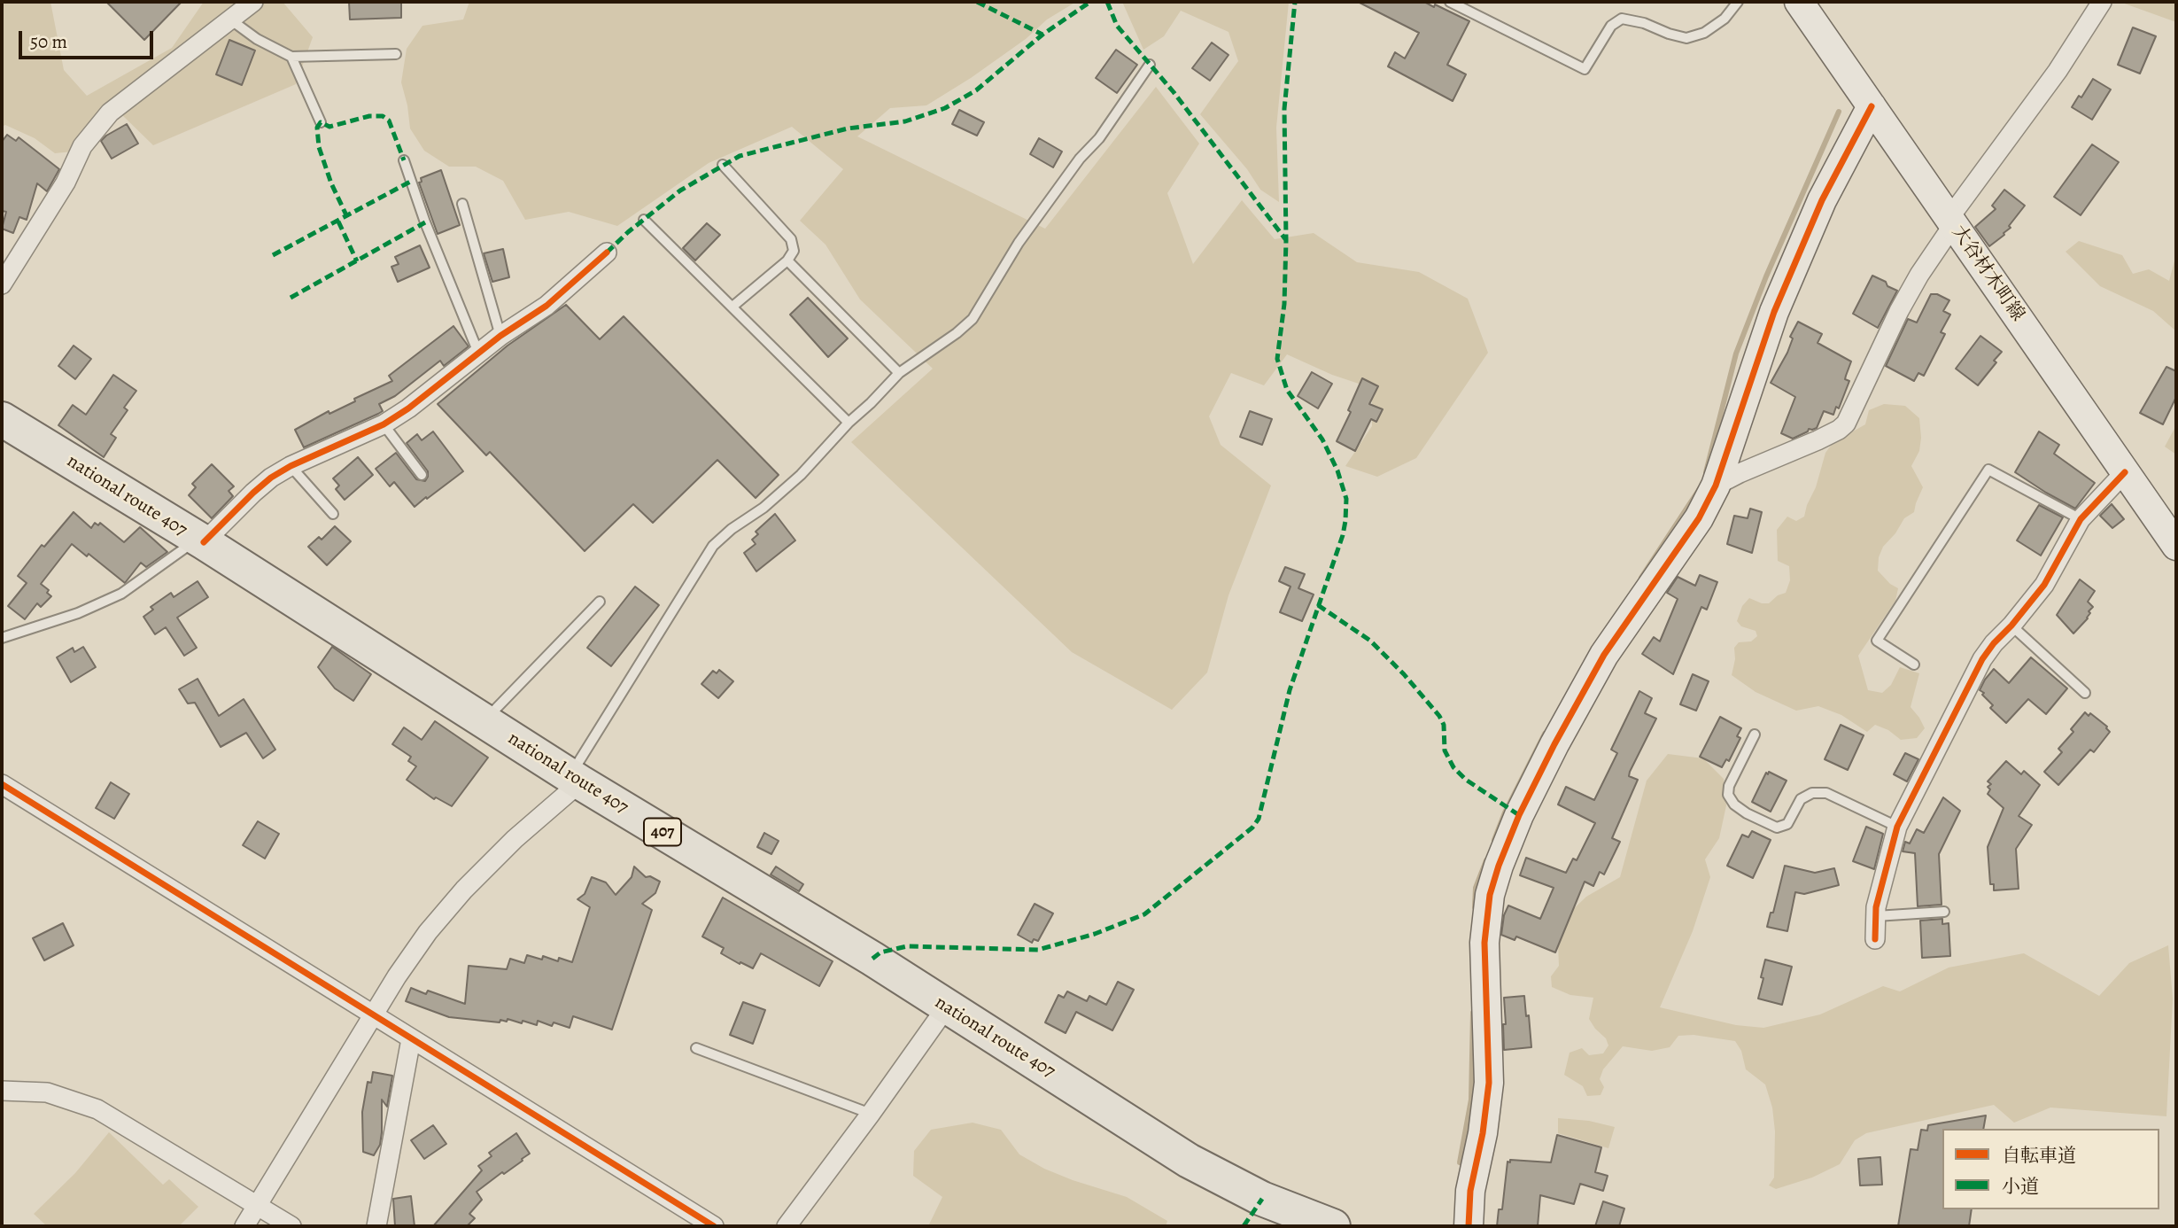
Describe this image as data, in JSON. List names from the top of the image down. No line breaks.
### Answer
{"streets":{"highway":["national route 407","407"],"street":["大谷材木町線"]},"legend":["自転車道","小道"],"scale_bar":"50 m"}
